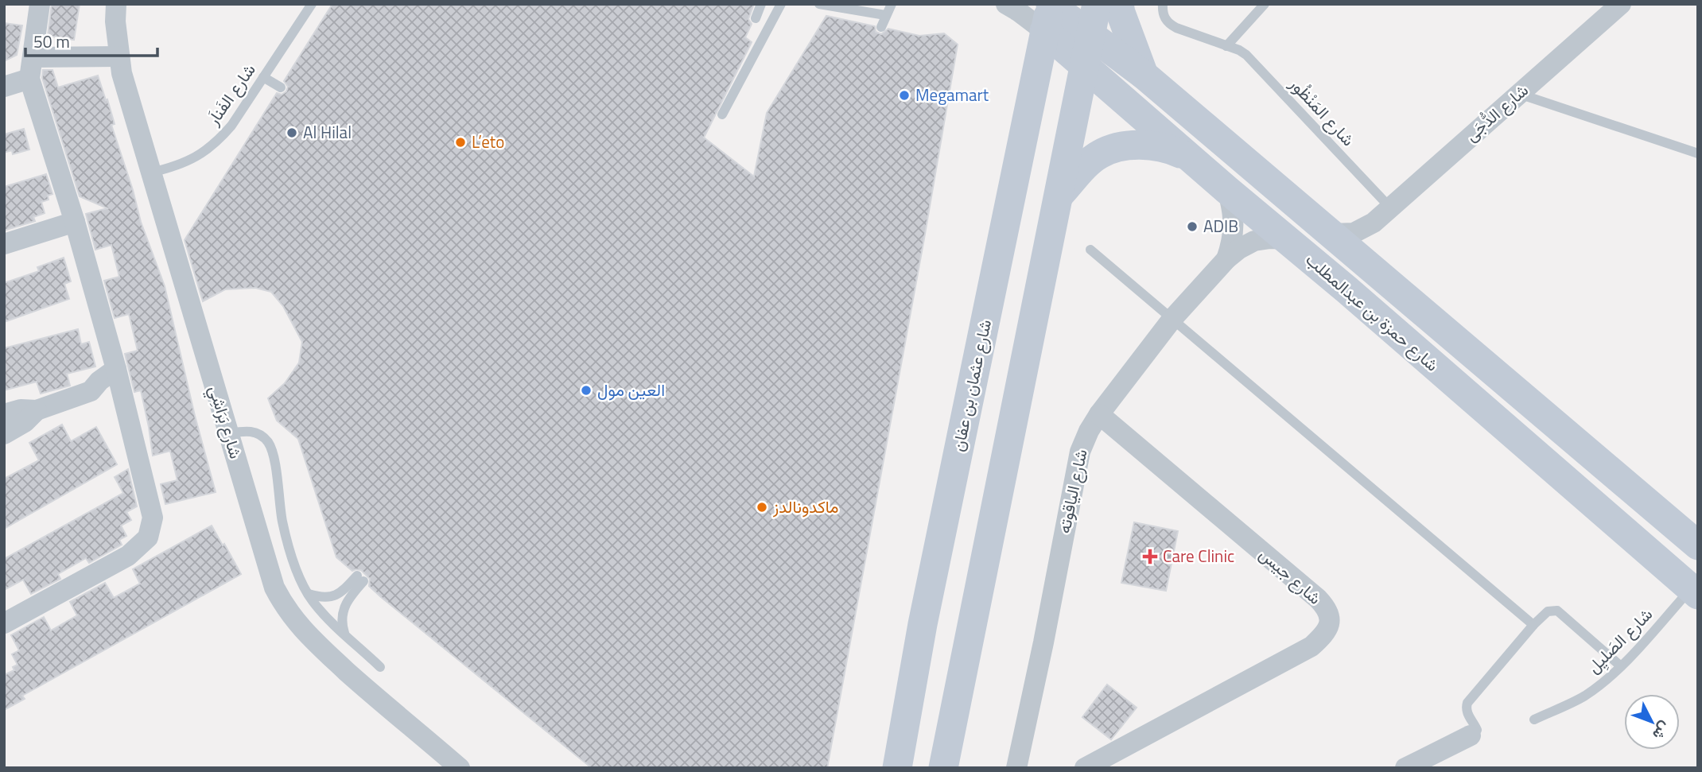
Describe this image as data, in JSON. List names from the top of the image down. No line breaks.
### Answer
{"streets":{"main road":["شارع حمزة بن عبدالمطلب","شارع عثمان بن عفان"],"street":["شارع الدُّجَى","شارع بَرَاشِي","شارع الياقوته","شارع جيس"],"lane":["شارع الفَناَر","شارع المَنْظُور","شارع الصَليِل"]},"crossings":[["شارع الفَناَر","شارع بَرَاشِي"],["شارع المَنْظُور","شارع الدُّجَى"],["شارع الدُّجَى","شارع حمزة بن عبدالمطلب"],["شارع حمزة بن عبدالمطلب","شارع عثمان بن عفان"],["شارع حمزة بن عبدالمطلب","شارع الياقوته"],["شارع حمزة بن عبدالمطلب","شارع الصَليِل"],["شارع الياقوته","شارع جيس"]],"places":{"other":["Megamart","Al Hilal","L’eto","ADIB","العين مول","ماكدونالدز"],"health":["Care Clinic"]},"scale_bar":"50 m","north":"bottom right"}
